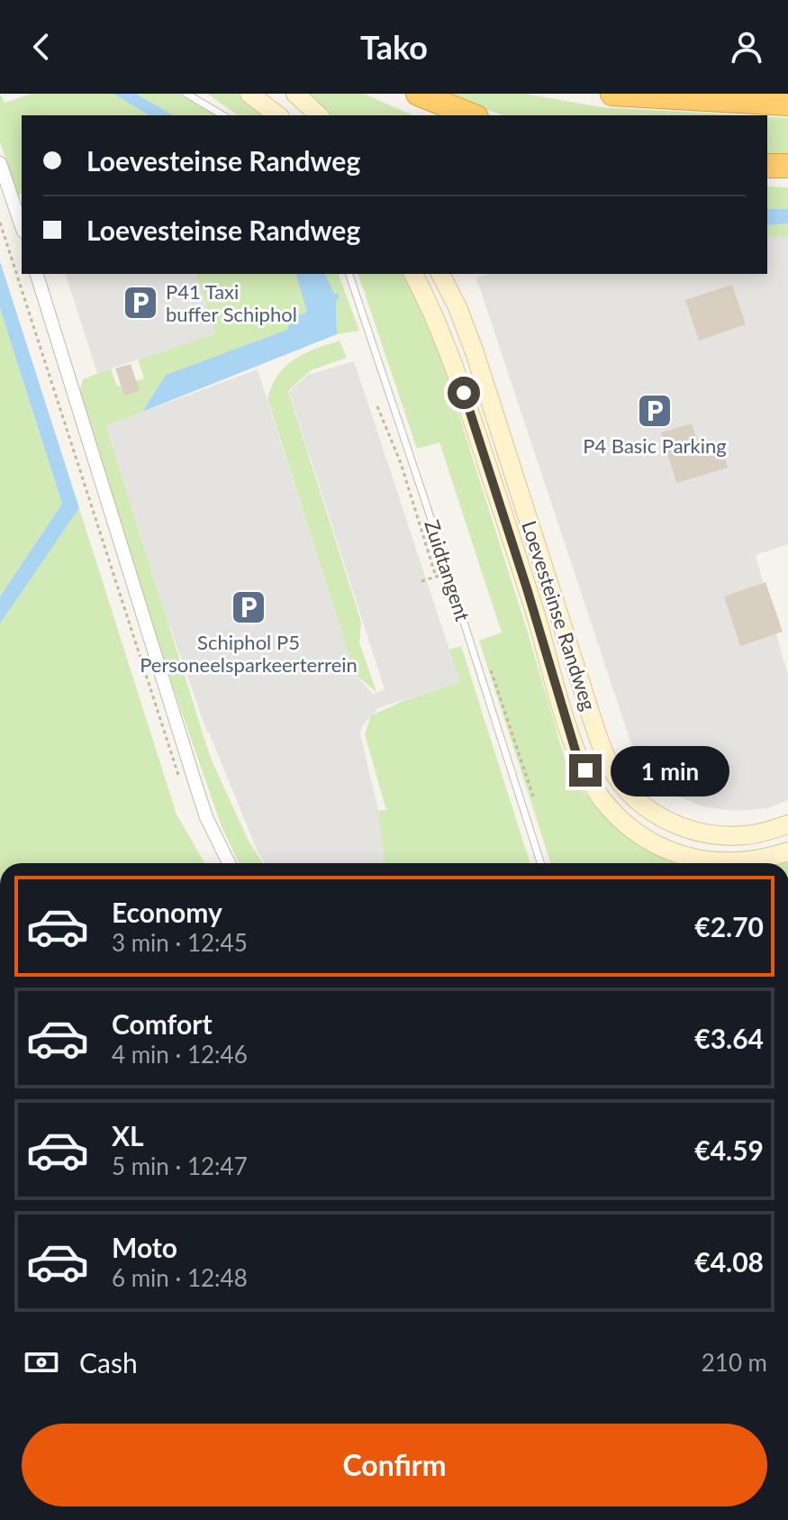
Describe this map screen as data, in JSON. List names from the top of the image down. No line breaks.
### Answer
{"streets":{"street":["Loevesteinse Randweg"],"lane":["Zuidtangent"]},"places":{"parking":["P41 Taxi buffer Schiphol","P4 Basic Parking","Schiphol P5 Personeelsparkeerterrein"]},"page":{"header":"Tako","banner":["Loevesteinse Randweg","Loevesteinse Randweg"],"bubble":"1 min","list":[{"name":"Economy","note":"3 min · 12:45","value":"€2.70"},{"name":"Comfort","note":"4 min · 12:46","value":"€3.64"},{"name":"XL","note":"5 min · 12:47","value":"€4.59"},{"name":"Moto","note":"6 min · 12:48","value":"€4.08"}],"pay":["Cash","210 m"],"buttons":"Confirm"}}
